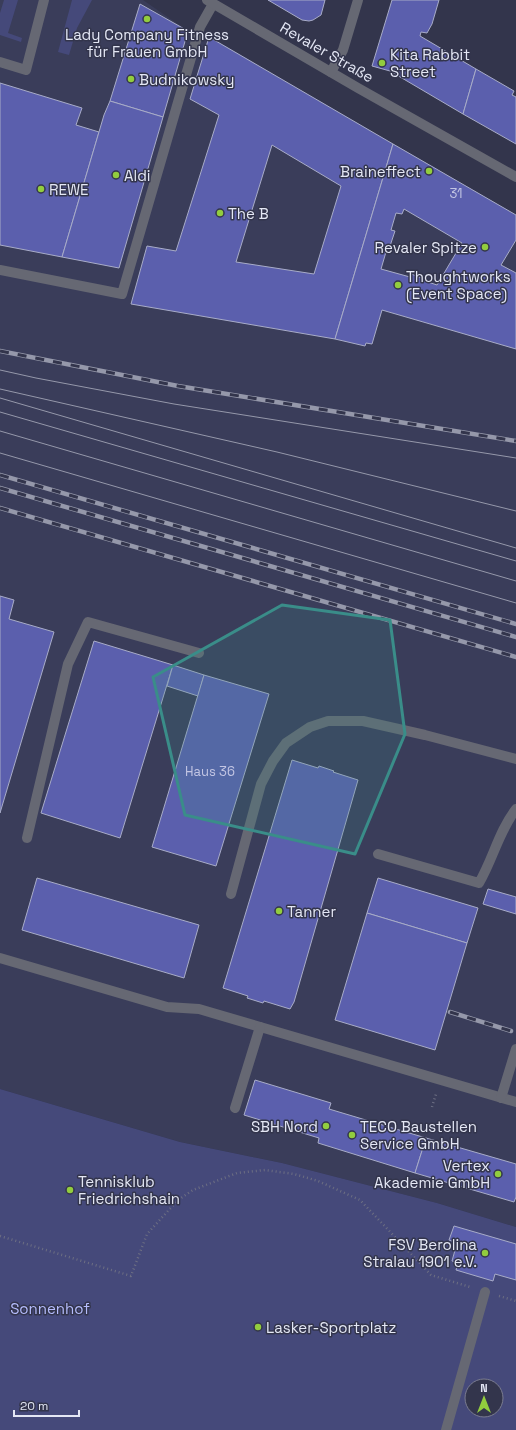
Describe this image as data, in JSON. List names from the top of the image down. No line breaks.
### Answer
{"streets":{"street":["Revaler Straße"]},"parks":["Sonnenhof"],"places":["Lady Company Fitness für Frauen GmbH","Kita Rabbit Street","Budnikowsky","Braineffect","Aldi","REWE","The B","Revaler Spitze","Thoughtworks (Event Space)","Tanner","SBH Nord","TECO Baustellen Service GmbH","Vertex Akademie GmbH","Tennisklub Friedrichshain","FSV Berolina Stralau 1901 e.V.","Lasker-Sportplatz"],"house_numbers":["31","Haus 36"],"scale_bar":"20 m","north":"top"}
